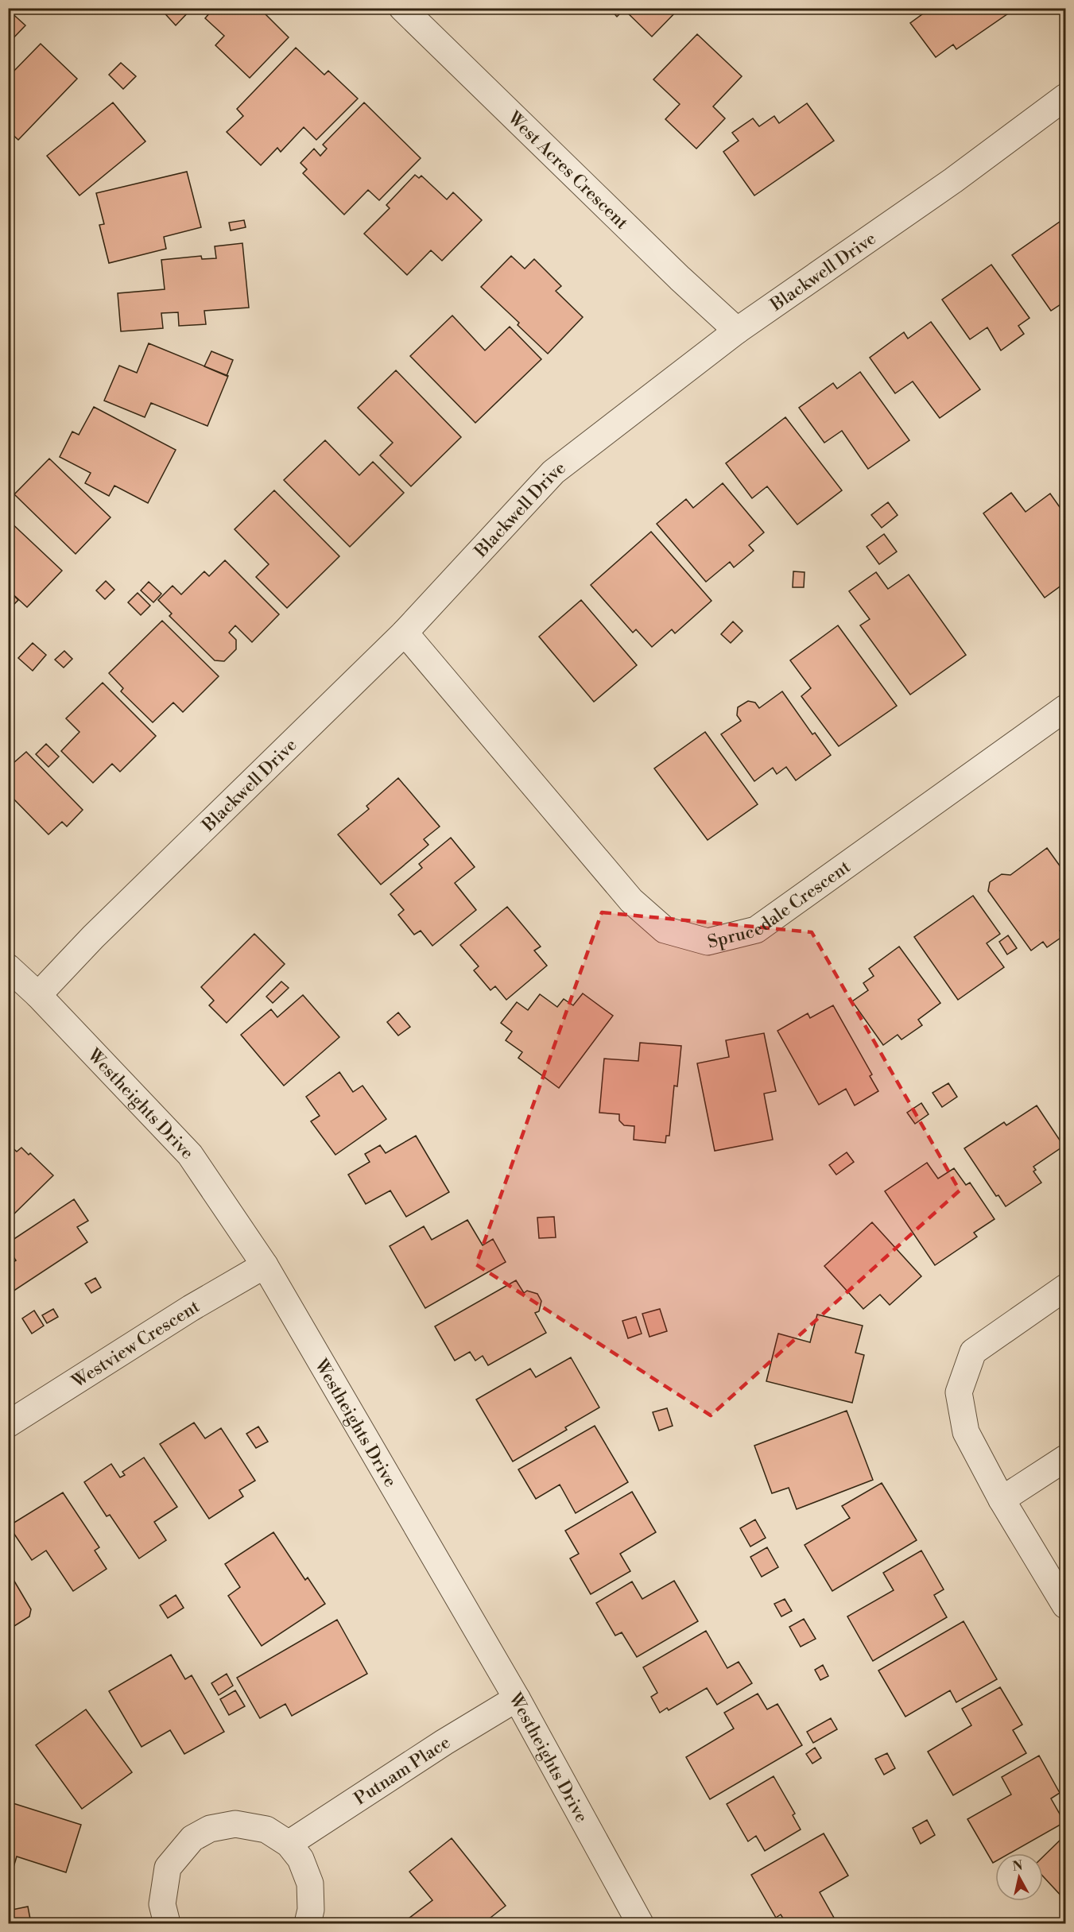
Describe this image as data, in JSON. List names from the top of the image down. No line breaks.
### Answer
{"streets":{"street":["West Acres Crescent","Blackwell Drive","Sprucedale Crescent","Westheights Drive","Westview Crescent","Putnam Place"]},"crossings":[["West Acres Crescent","Blackwell Drive"],["Blackwell Drive","Sprucedale Crescent"],["Blackwell Drive","Westheights Drive"],["Westheights Drive","Westview Crescent"],["Westheights Drive","Putnam Place"]],"north":"top"}
